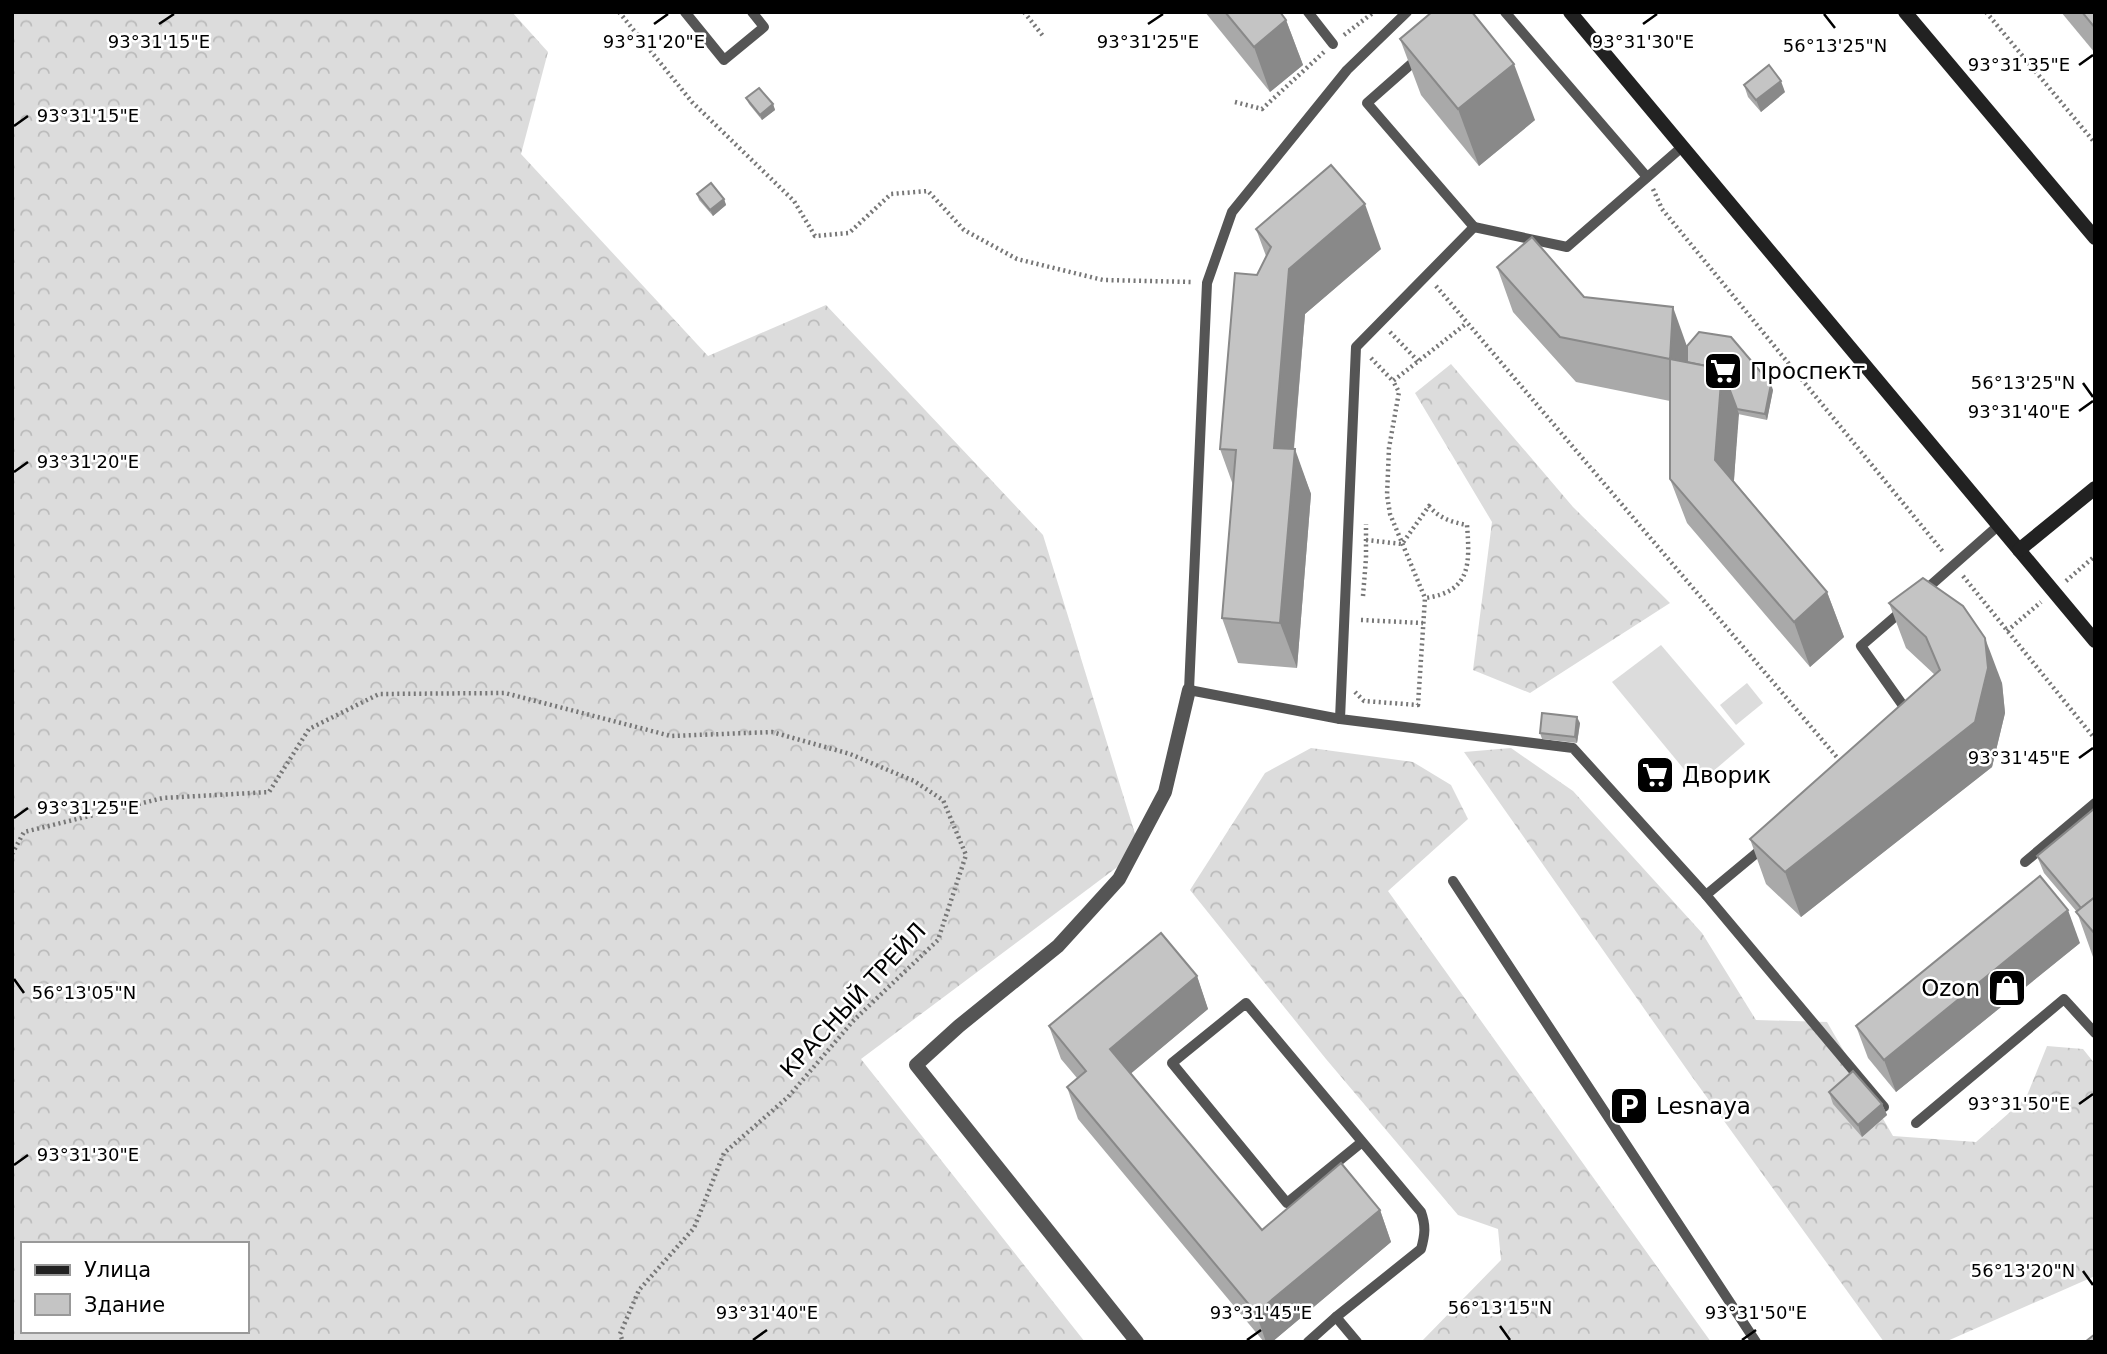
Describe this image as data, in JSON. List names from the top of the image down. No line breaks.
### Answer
{"streets":{"path":["КРАСНЫЙ ТРЕЙЛ"]},"places":{"supermarket":["Проспект","Дворик"],"shop":["Ozon"],"parking":["Lesnaya"]},"legend":["Улица","Здание"],"coordinates":["93°31'15\"E","93°31'20\"E","93°31'25\"E","93°31'30\"E","56°13'25\"N","93°31'35\"E","93°31'40\"E","93°31'45\"E","56°13'05\"N","93°31'50\"E","56°13'20\"N","56°13'15\"N"]}
